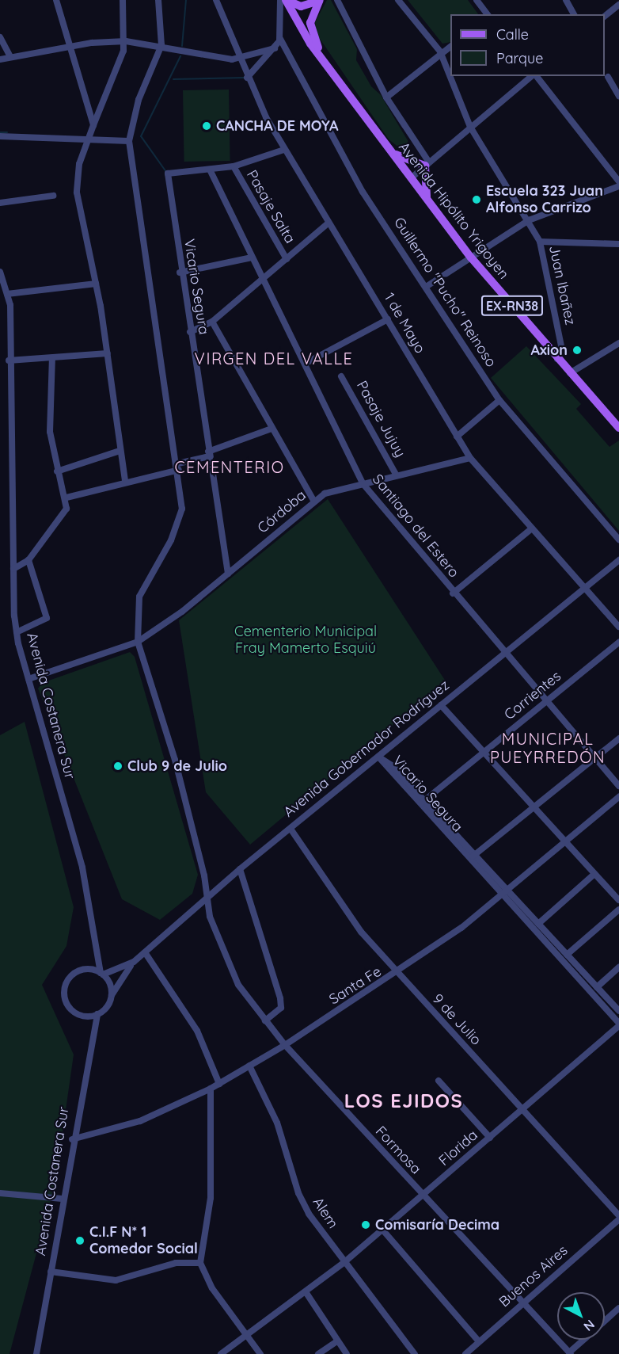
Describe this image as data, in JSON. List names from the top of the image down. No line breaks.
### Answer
{"streets":{"main road":["Avenida Hipólito Yrigoyen","EX-RN38"],"street":["Pasaje Salta","Juan Ibañez","Vicario Segura","Guillermo \"Pucho\" Reinoso","1 de Mayo","Pasaje Jujuy","Córdoba","Santiago del Estero","Corrientes","Avenida Costanera Sur","Avenida Gobernador Rodríguez","Santa Fe","9 de Julio","Florida","Formosa","Alem","Buenos Aires"]},"crossings":[["Avenida Hipólito Yrigoyen","Juan Ibañez"],["Avenida Hipólito Yrigoyen","EX-RN38"],["Vicario Segura","Córdoba"],["Vicario Segura","Santiago del Estero"],["Vicario Segura","Corrientes"],["Vicario Segura","Avenida Gobernador Rodríguez"],["Vicario Segura","Santa Fe"],["1 de Mayo","Córdoba"],["1 de Mayo","Avenida Gobernador Rodríguez"],["Pasaje Jujuy","Córdoba"],["Córdoba","Santiago del Estero"],["Córdoba","Avenida Costanera Sur"],["Córdoba","Formosa"],["Santiago del Estero","Corrientes"],["Santiago del Estero","Avenida Gobernador Rodríguez"],["Avenida Costanera Sur","Avenida Gobernador Rodríguez"],["Avenida Costanera Sur","Santa Fe"],["Avenida Gobernador Rodríguez","9 de Julio"],["Avenida Gobernador Rodríguez","Formosa"],["Santa Fe","9 de Julio"],["Santa Fe","Formosa"],["Santa Fe","Alem"],["9 de Julio","Florida"],["Florida","Formosa"],["Florida","Alem"],["Formosa","Buenos Aires"]],"districts":["VIRGEN DEL VALLE","CEMENTERIO","MUNICIPAL PUEYRREDÓN","LOS EJIDOS"],"parks":["Cementerio Municipal Fray Mamerto Esquiú"],"places":["CANCHA DE MOYA","Escuela 323 Juan Alfonso Carrizo","Axion","Club 9 de Julio","Comisaría Decima","C.I.F N* 1 Comedor Social"],"legend":["Calle","Parque"],"north":"bottom right"}
